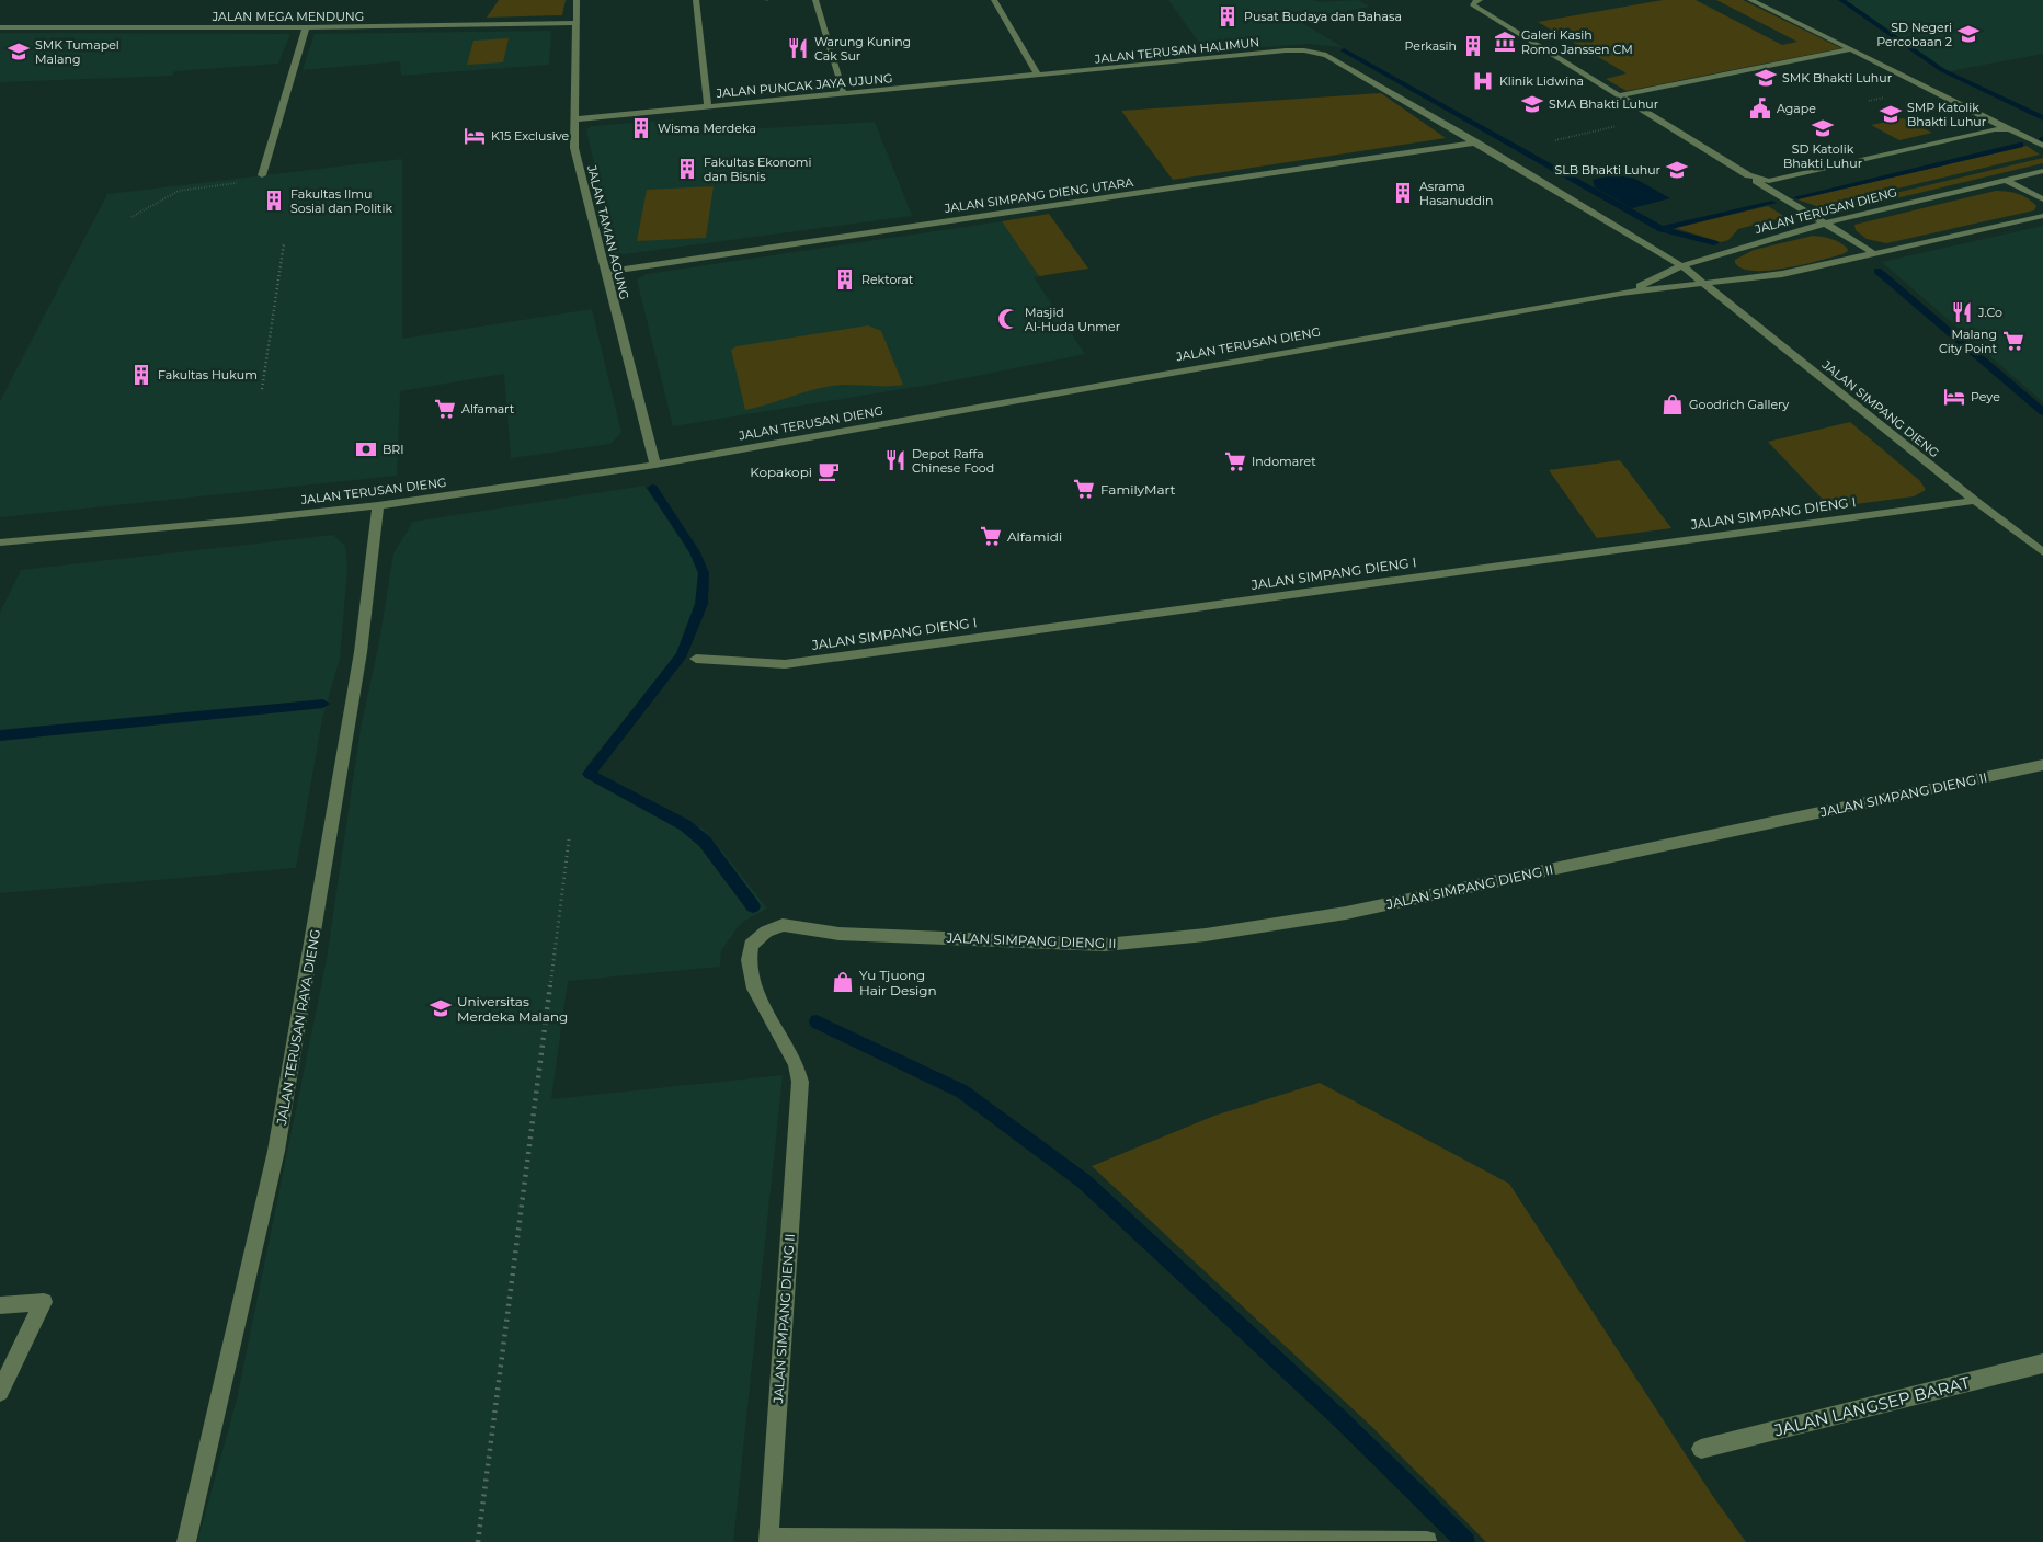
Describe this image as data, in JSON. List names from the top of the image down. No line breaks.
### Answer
{"streets":{"street":["JALAN MEGA MENDUNG","JALAN TERUSAN HALIMUN","JALAN PUNCAK JAYA UJUNG","JALAN SIMPANG DIENG UTARA","JALAN TERUSAN DIENG","JALAN TAMAN AGUNG","JALAN SIMPANG DIENG","JALAN SIMPANG DIENG I","JALAN SIMPANG DIENG II","JALAN TERUSAN RAYA DIENG","JALAN LANGSEP BARAT"]},"crossings":[["JALAN MEGA MENDUNG","JALAN TAMAN AGUNG"],["JALAN TERUSAN HALIMUN","JALAN PUNCAK JAYA UJUNG"],["JALAN TERUSAN HALIMUN","JALAN SIMPANG DIENG UTARA"],["JALAN PUNCAK JAYA UJUNG","JALAN TAMAN AGUNG"],["JALAN SIMPANG DIENG UTARA","JALAN TAMAN AGUNG"],["JALAN TERUSAN DIENG","JALAN TAMAN AGUNG"],["JALAN TERUSAN DIENG","JALAN SIMPANG DIENG"],["JALAN TERUSAN DIENG","JALAN TERUSAN RAYA DIENG"],["JALAN SIMPANG DIENG","JALAN SIMPANG DIENG I"]],"places":{"building":["Pusat Budaya dan Bahasa","Perkasih","Wisma Merdeka","Fakultas Ekonomi dan Bisnis","Asrama Hasanuddin","Fakultas Ilmu Sosial dan Politik","Rektorat","Fakultas Hukum"],"school or university":["SD Negeri Percobaan 2","SMK Tumapel Malang","SMK Bhakti Luhur","SMA Bhakti Luhur","SMP Katolik Bhakti Luhur","SD Katolik Bhakti Luhur","SLB Bhakti Luhur","Universitas Merdeka Malang"],"museum":["Galeri Kasih Romo Janssen CM"],"restaurant":["Warung Kuning Cak Sur","J.Co","Depot Raffa Chinese Food"],"hospital":["Klinik Lidwina"],"public building":["Agape"],"hotel":["K15 Exclusive","Peye"],"mosque":["Masjid Al-Huda Unmer"],"supermarket":["Malang City Point","Alfamart","Indomaret","FamilyMart","Alfamidi"],"shop":["Goodrich Gallery","Yu Tjuong Hair Design"],"bank":["BRI"],"cafe":["Kopakopi"]}}
